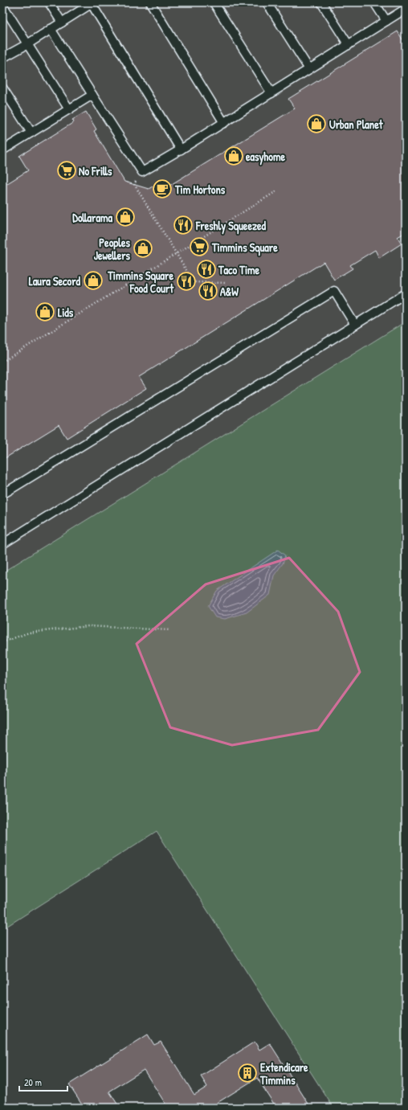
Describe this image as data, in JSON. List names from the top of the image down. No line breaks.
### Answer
{"places":{"shop":["Urban Planet","easyhome","Dollarama","Peoples Jewellers","Laura Secord","Lids"],"supermarket":["No Frills","Timmins Square"],"cafe":["Tim Hortons"],"restaurant":["Freshly Squeezed","Taco Time","Timmins Square Food Court","A&W"],"building":["Extendicare Timmins"]},"scale_bar":"20 m"}
